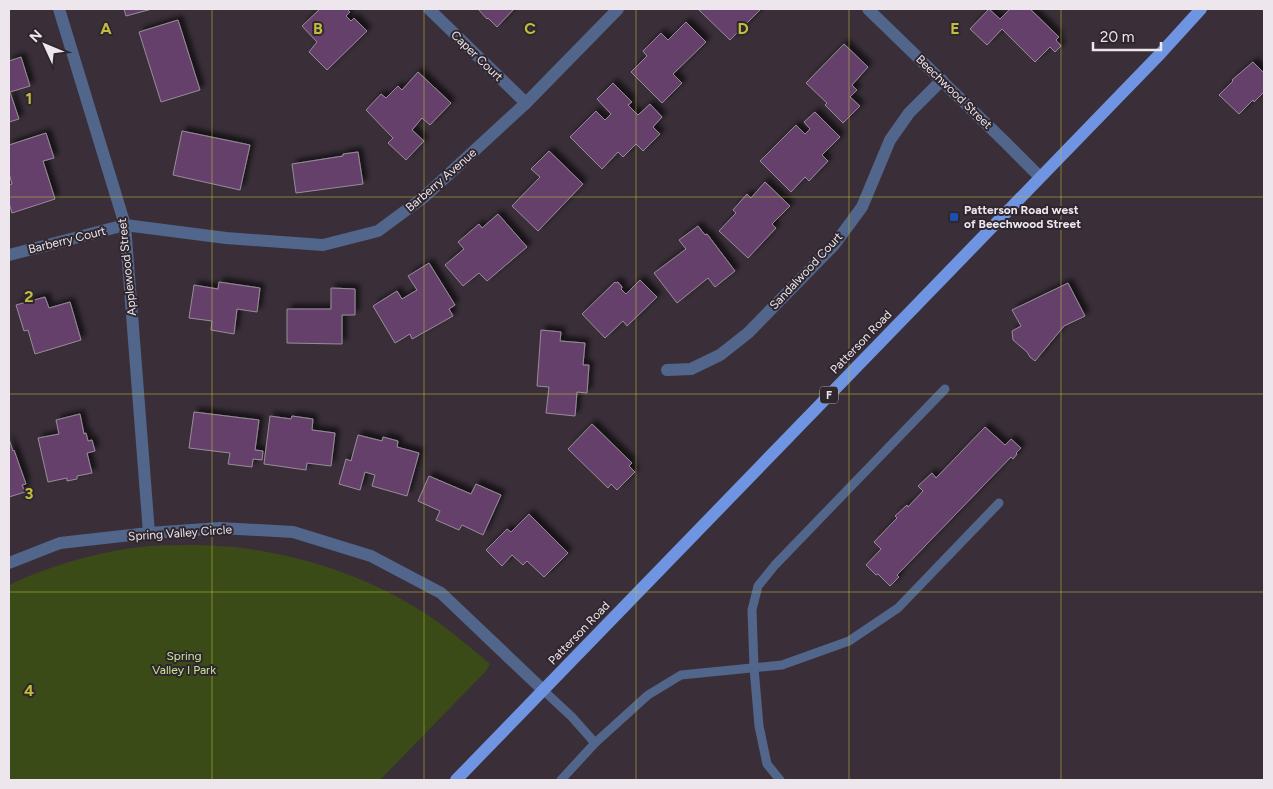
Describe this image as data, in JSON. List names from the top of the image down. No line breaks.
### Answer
{"streets":{"main road":["Patterson Road","F"],"street":["Caper Court","Beechwood Street","Barberry Avenue","Barberry Court","Applewood Street","Sandalwood Court","Spring Valley Circle"]},"crossings":[["Caper Court","Barberry Avenue"],["Beechwood Street","Sandalwood Court"],["Beechwood Street","Patterson Road"],["Barberry Avenue","Barberry Court"],["Barberry Avenue","Applewood Street"],["Barberry Court","Applewood Street"],["Applewood Street","Spring Valley Circle"],["Patterson Road","Spring Valley Circle"]],"parks":["Spring Valley I Park"],"places":{"transit":["Patterson Road west of Beechwood Street"]},"scale_bar":"20 m","north":"top left","grid":{"columns":["A","B","C","D","E"],"rows":["1","2","3","4"]}}
